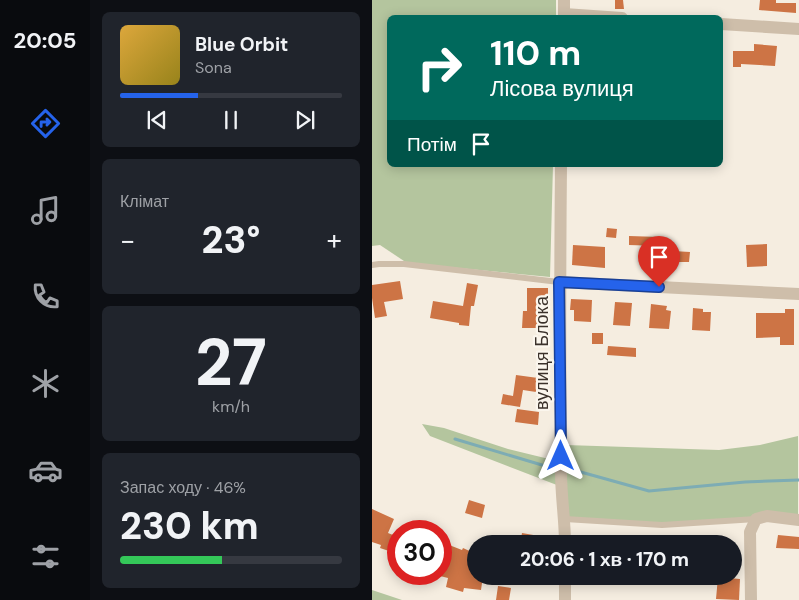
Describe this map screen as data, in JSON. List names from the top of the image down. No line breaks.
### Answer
{"streets":{"street":["вулиця Блока"]},"page":{"tabs":"20:05","turn":["110 m","Лісова вулиця"],"song":["Blue Orbit","Sona"],"then":"Потім","tile":["Клімат",["27","km/h"],["Запас ходу · 46%","230 km"]],"heat":["−","23°","+"],"limit":"30","trip":"20:06 · 1 хв · 170 m"}}
